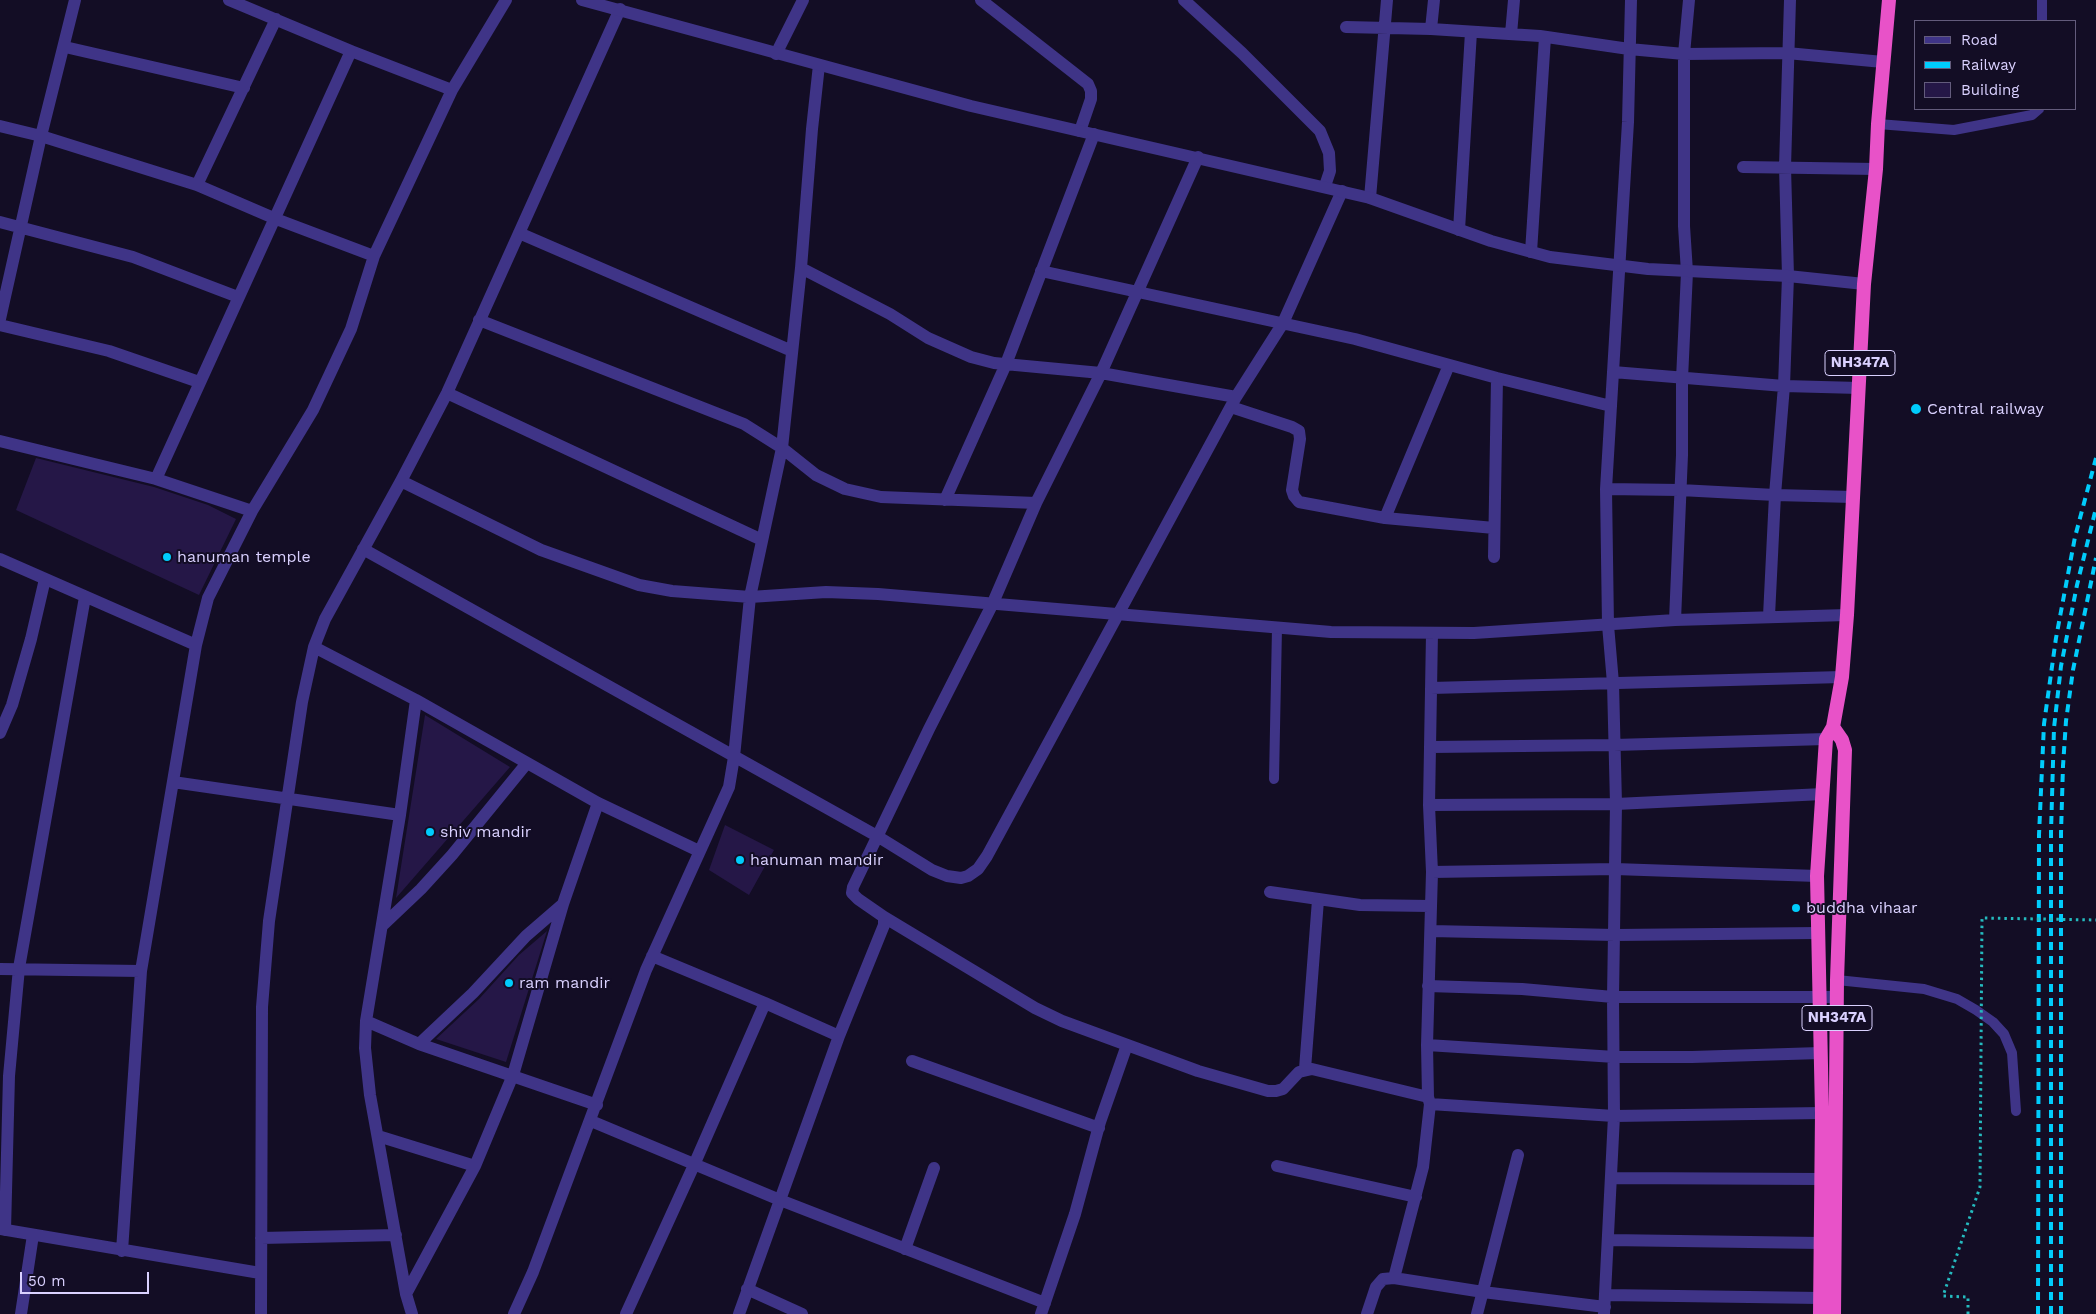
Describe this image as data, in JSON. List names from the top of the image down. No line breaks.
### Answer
{"streets":{"highway":["NH347A"]},"places":["Central railway","hanuman temple","shiv mandir","hanuman mandir","buddha vihaar","ram mandir"],"legend":["Road","Railway","Building"],"scale_bar":"50 m"}
